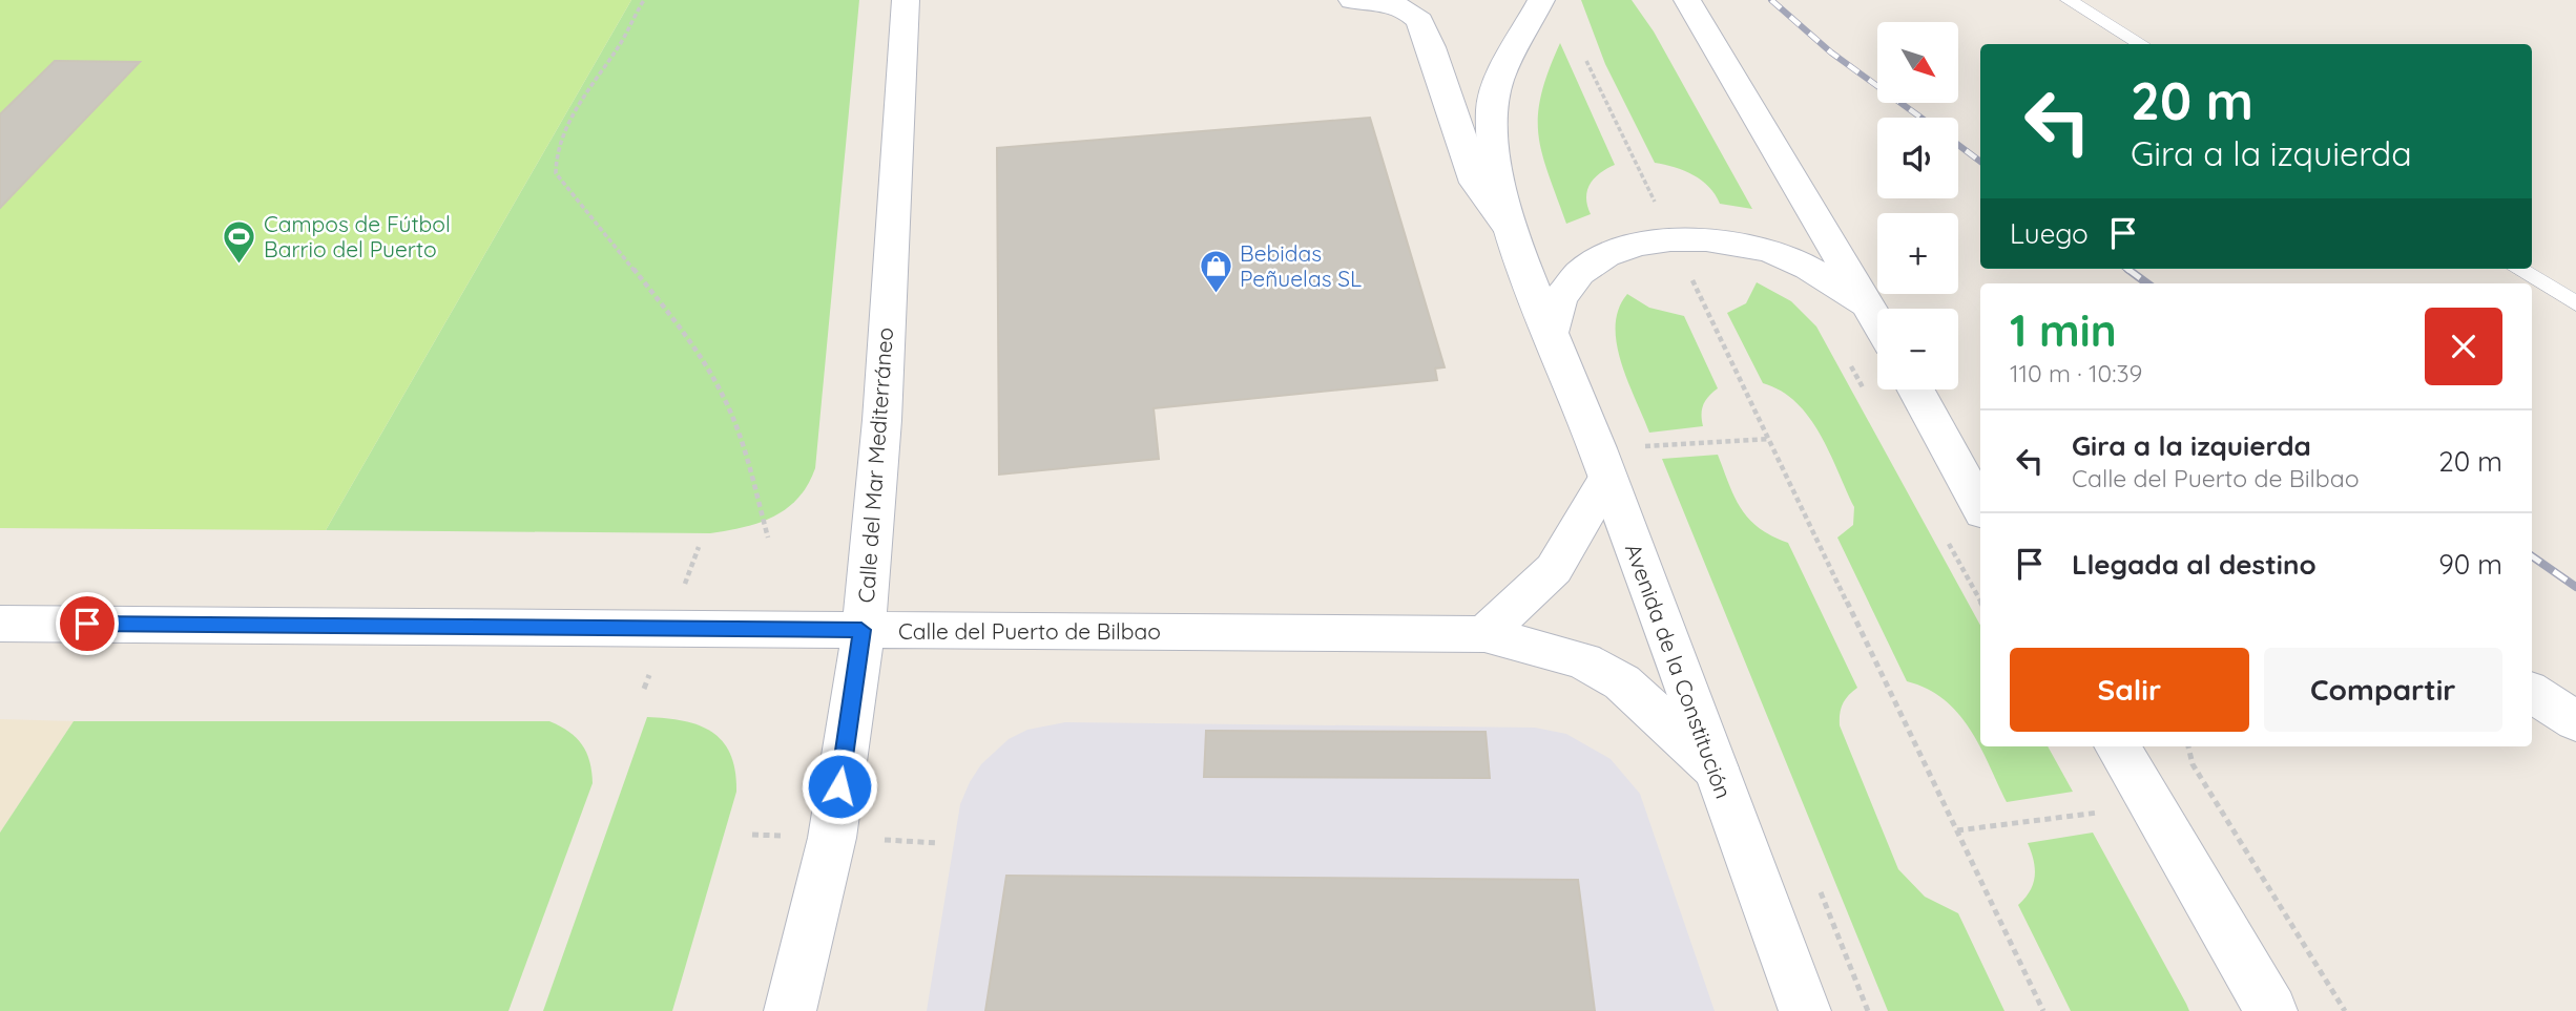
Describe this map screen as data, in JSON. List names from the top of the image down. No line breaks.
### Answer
{"streets":{"street":["Calle del Mar Mediterráneo","Calle del Puerto de Bilbao","Avenida de la Constitución"]},"crossings":[["Calle del Mar Mediterráneo","Calle del Puerto de Bilbao"],["Calle del Puerto de Bilbao","Avenida de la Constitución"]],"places":{"sports":["Campos de Fútbol Barrio del Puerto"],"shop":["Bebidas Peñuelas SL"]},"north":"bottom right","page":{"map_buttons":["+","−"],"turn":["20 m","Gira a la izquierda"],"then":"Luego","heading":["1 min","110 m · 10:39"],"list":[{"name":"Gira a la izquierda","note":"Calle del Puerto de Bilbao","value":"20 m"},{"name":"Llegada al destino","value":"90 m"}],"buttons":["Salir","Compartir"]}}
